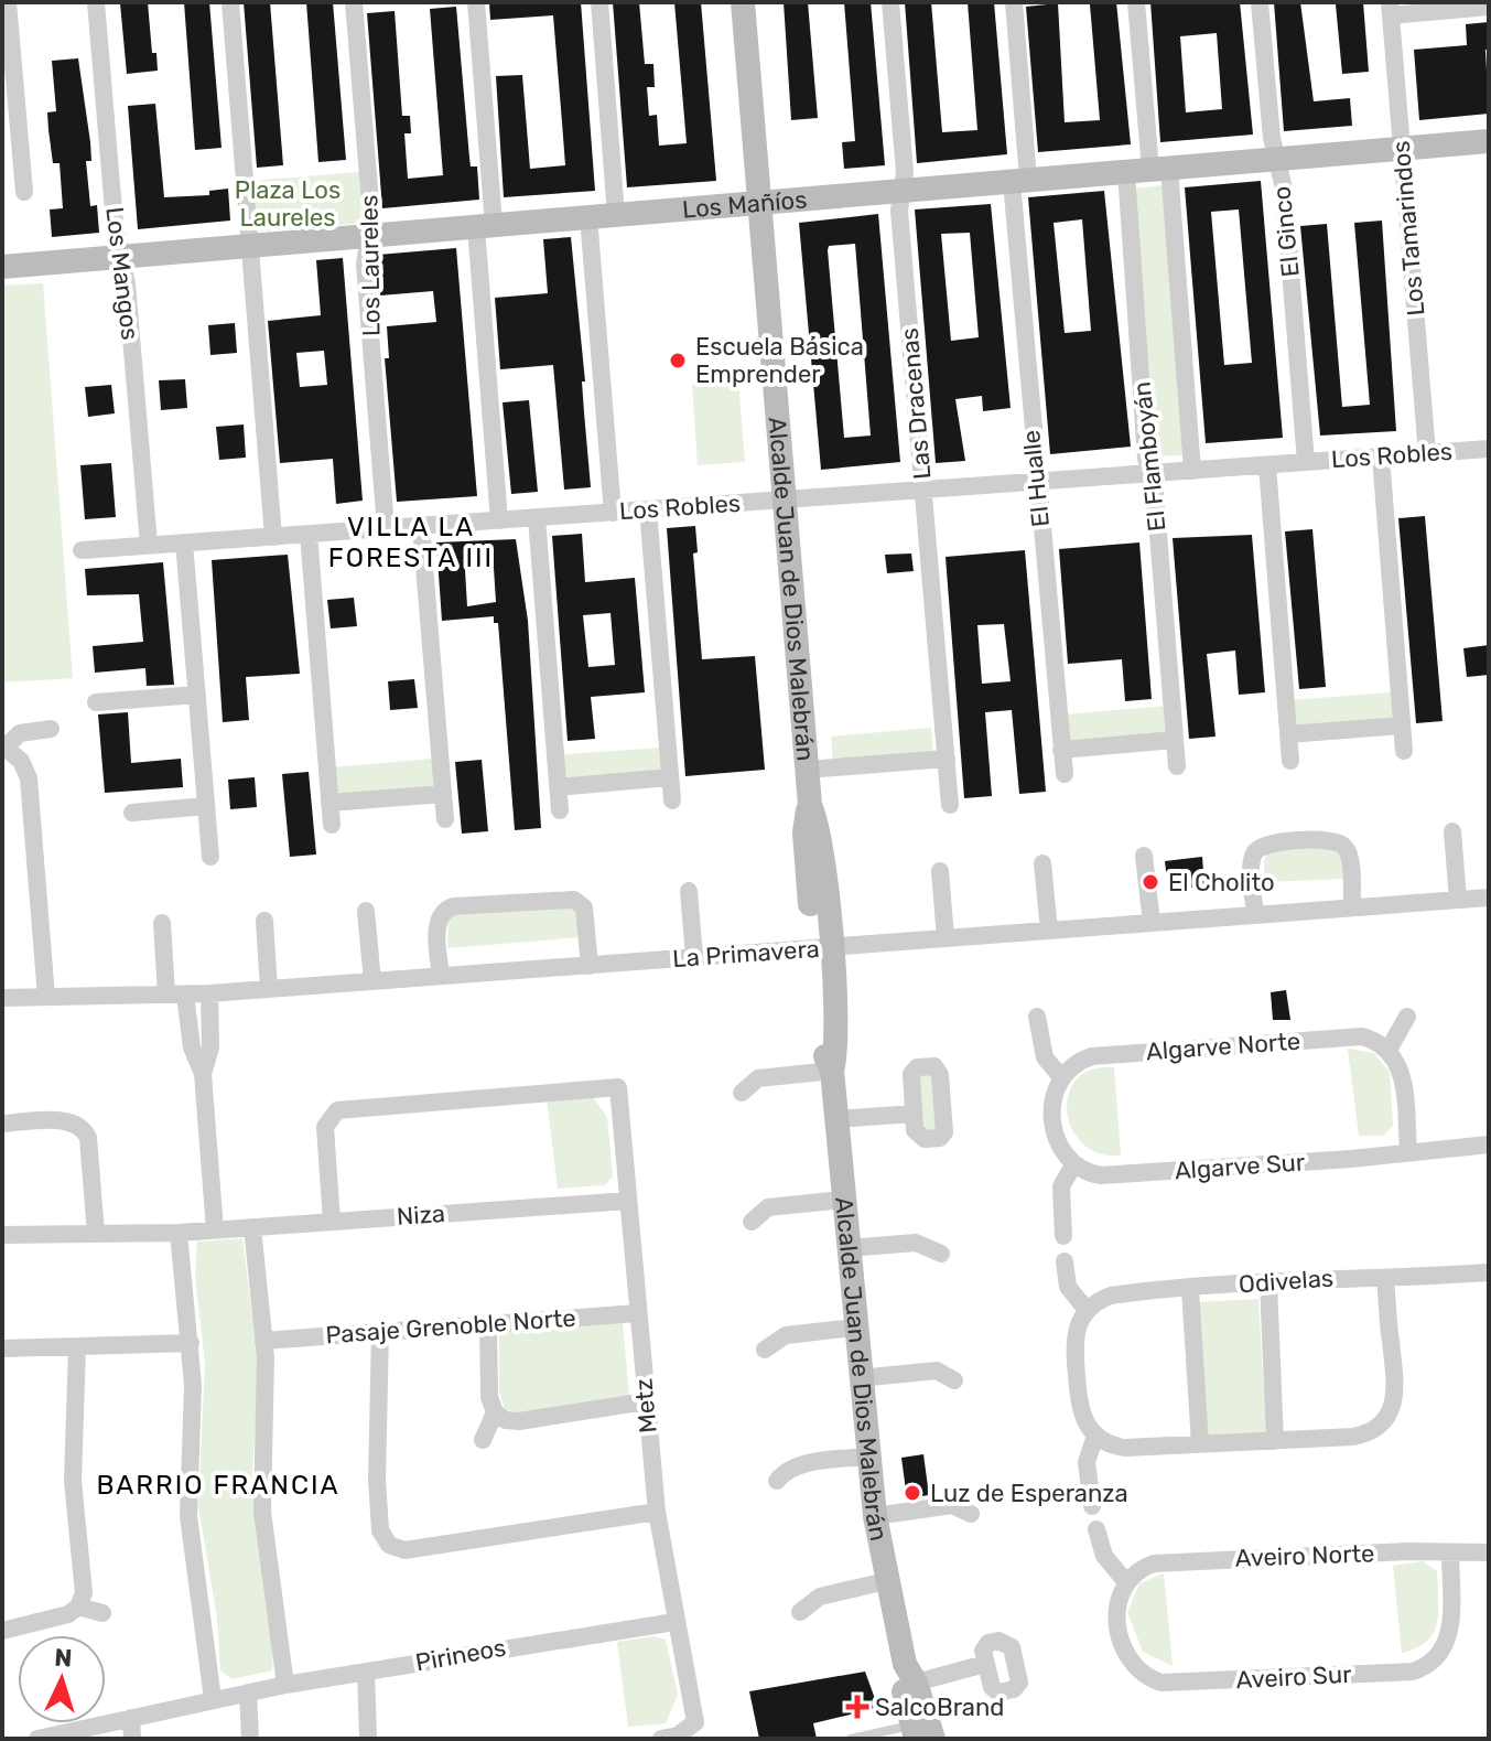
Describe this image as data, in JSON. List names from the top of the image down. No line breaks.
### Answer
{"streets":{"street":["Los Mañíos","Los Tamarindos","El Ginco","Los Laureles","Los Mangos","Las Dracenas","Los Robles","El Flamboyán","El Hualle","Alcalde Juan de Dios Malebrán","La Primavera","Algarve Norte","Algarve Sur","Niza","Odivelas","Pasaje Grenoble Norte","Metz","Aveiro Norte","Pirineos","Aveiro Sur"]},"crossings":[["Los Mañíos","Los Tamarindos"],["Los Mañíos","El Ginco"],["Los Mañíos","Los Laureles"],["Los Mañíos","Los Mangos"],["Los Mañíos","Las Dracenas"],["Los Mañíos","El Flamboyán"],["Los Mañíos","El Hualle"],["Los Mañíos","Alcalde Juan de Dios Malebrán"],["Los Tamarindos","Los Robles"],["El Ginco","Los Robles"],["Los Laureles","Los Robles"],["Los Mangos","Los Robles"],["Las Dracenas","Los Robles"],["Los Robles","El Flamboyán"],["Los Robles","El Hualle"],["Los Robles","Alcalde Juan de Dios Malebrán"],["Alcalde Juan de Dios Malebrán","La Primavera"],["Niza","Metz"],["Pasaje Grenoble Norte","Metz"],["Metz","Pirineos"],["Aveiro Norte","Aveiro Sur"]],"districts":["VILLA LA FORESTA III","BARRIO FRANCIA"],"parks":["Plaza Los Laureles"],"places":{"other":["Escuela Básica Emprender","El Cholito","Luz de Esperanza"],"health":["SalcoBrand"]},"north":"top"}
